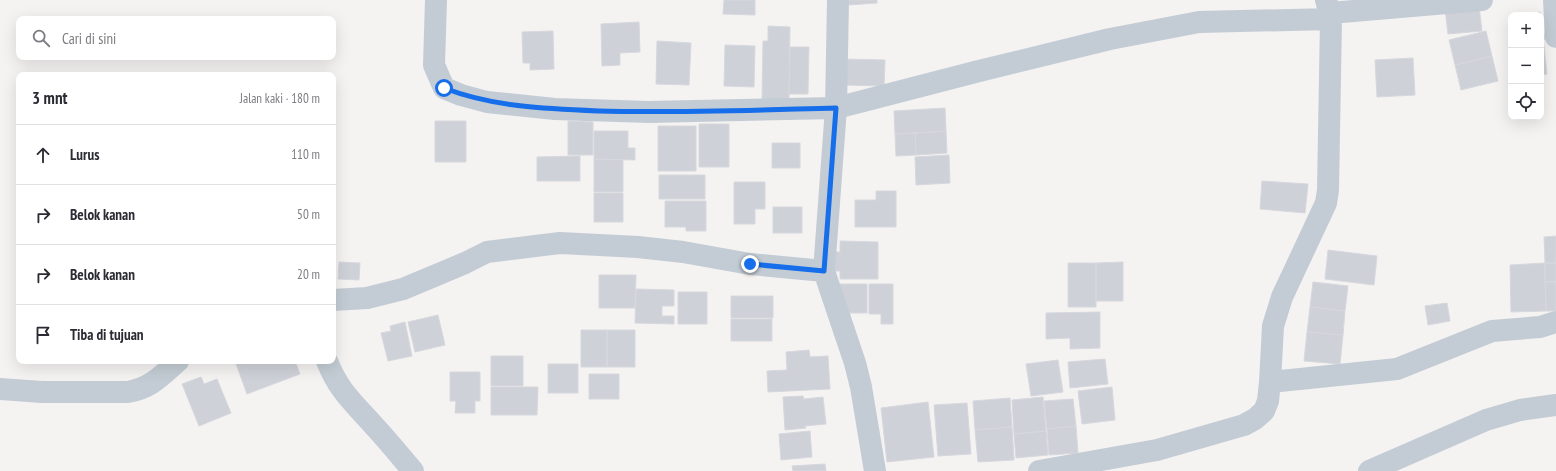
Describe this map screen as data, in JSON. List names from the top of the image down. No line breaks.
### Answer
{"page":{"map_buttons":["+","−"],"search":"Cari di sini","heading":["3 mnt","Jalan kaki · 180 m"],"list":[["Lurus","110 m"],["Belok kanan","50 m"],["Belok kanan","20 m"],"Tiba di tujuan"]}}
